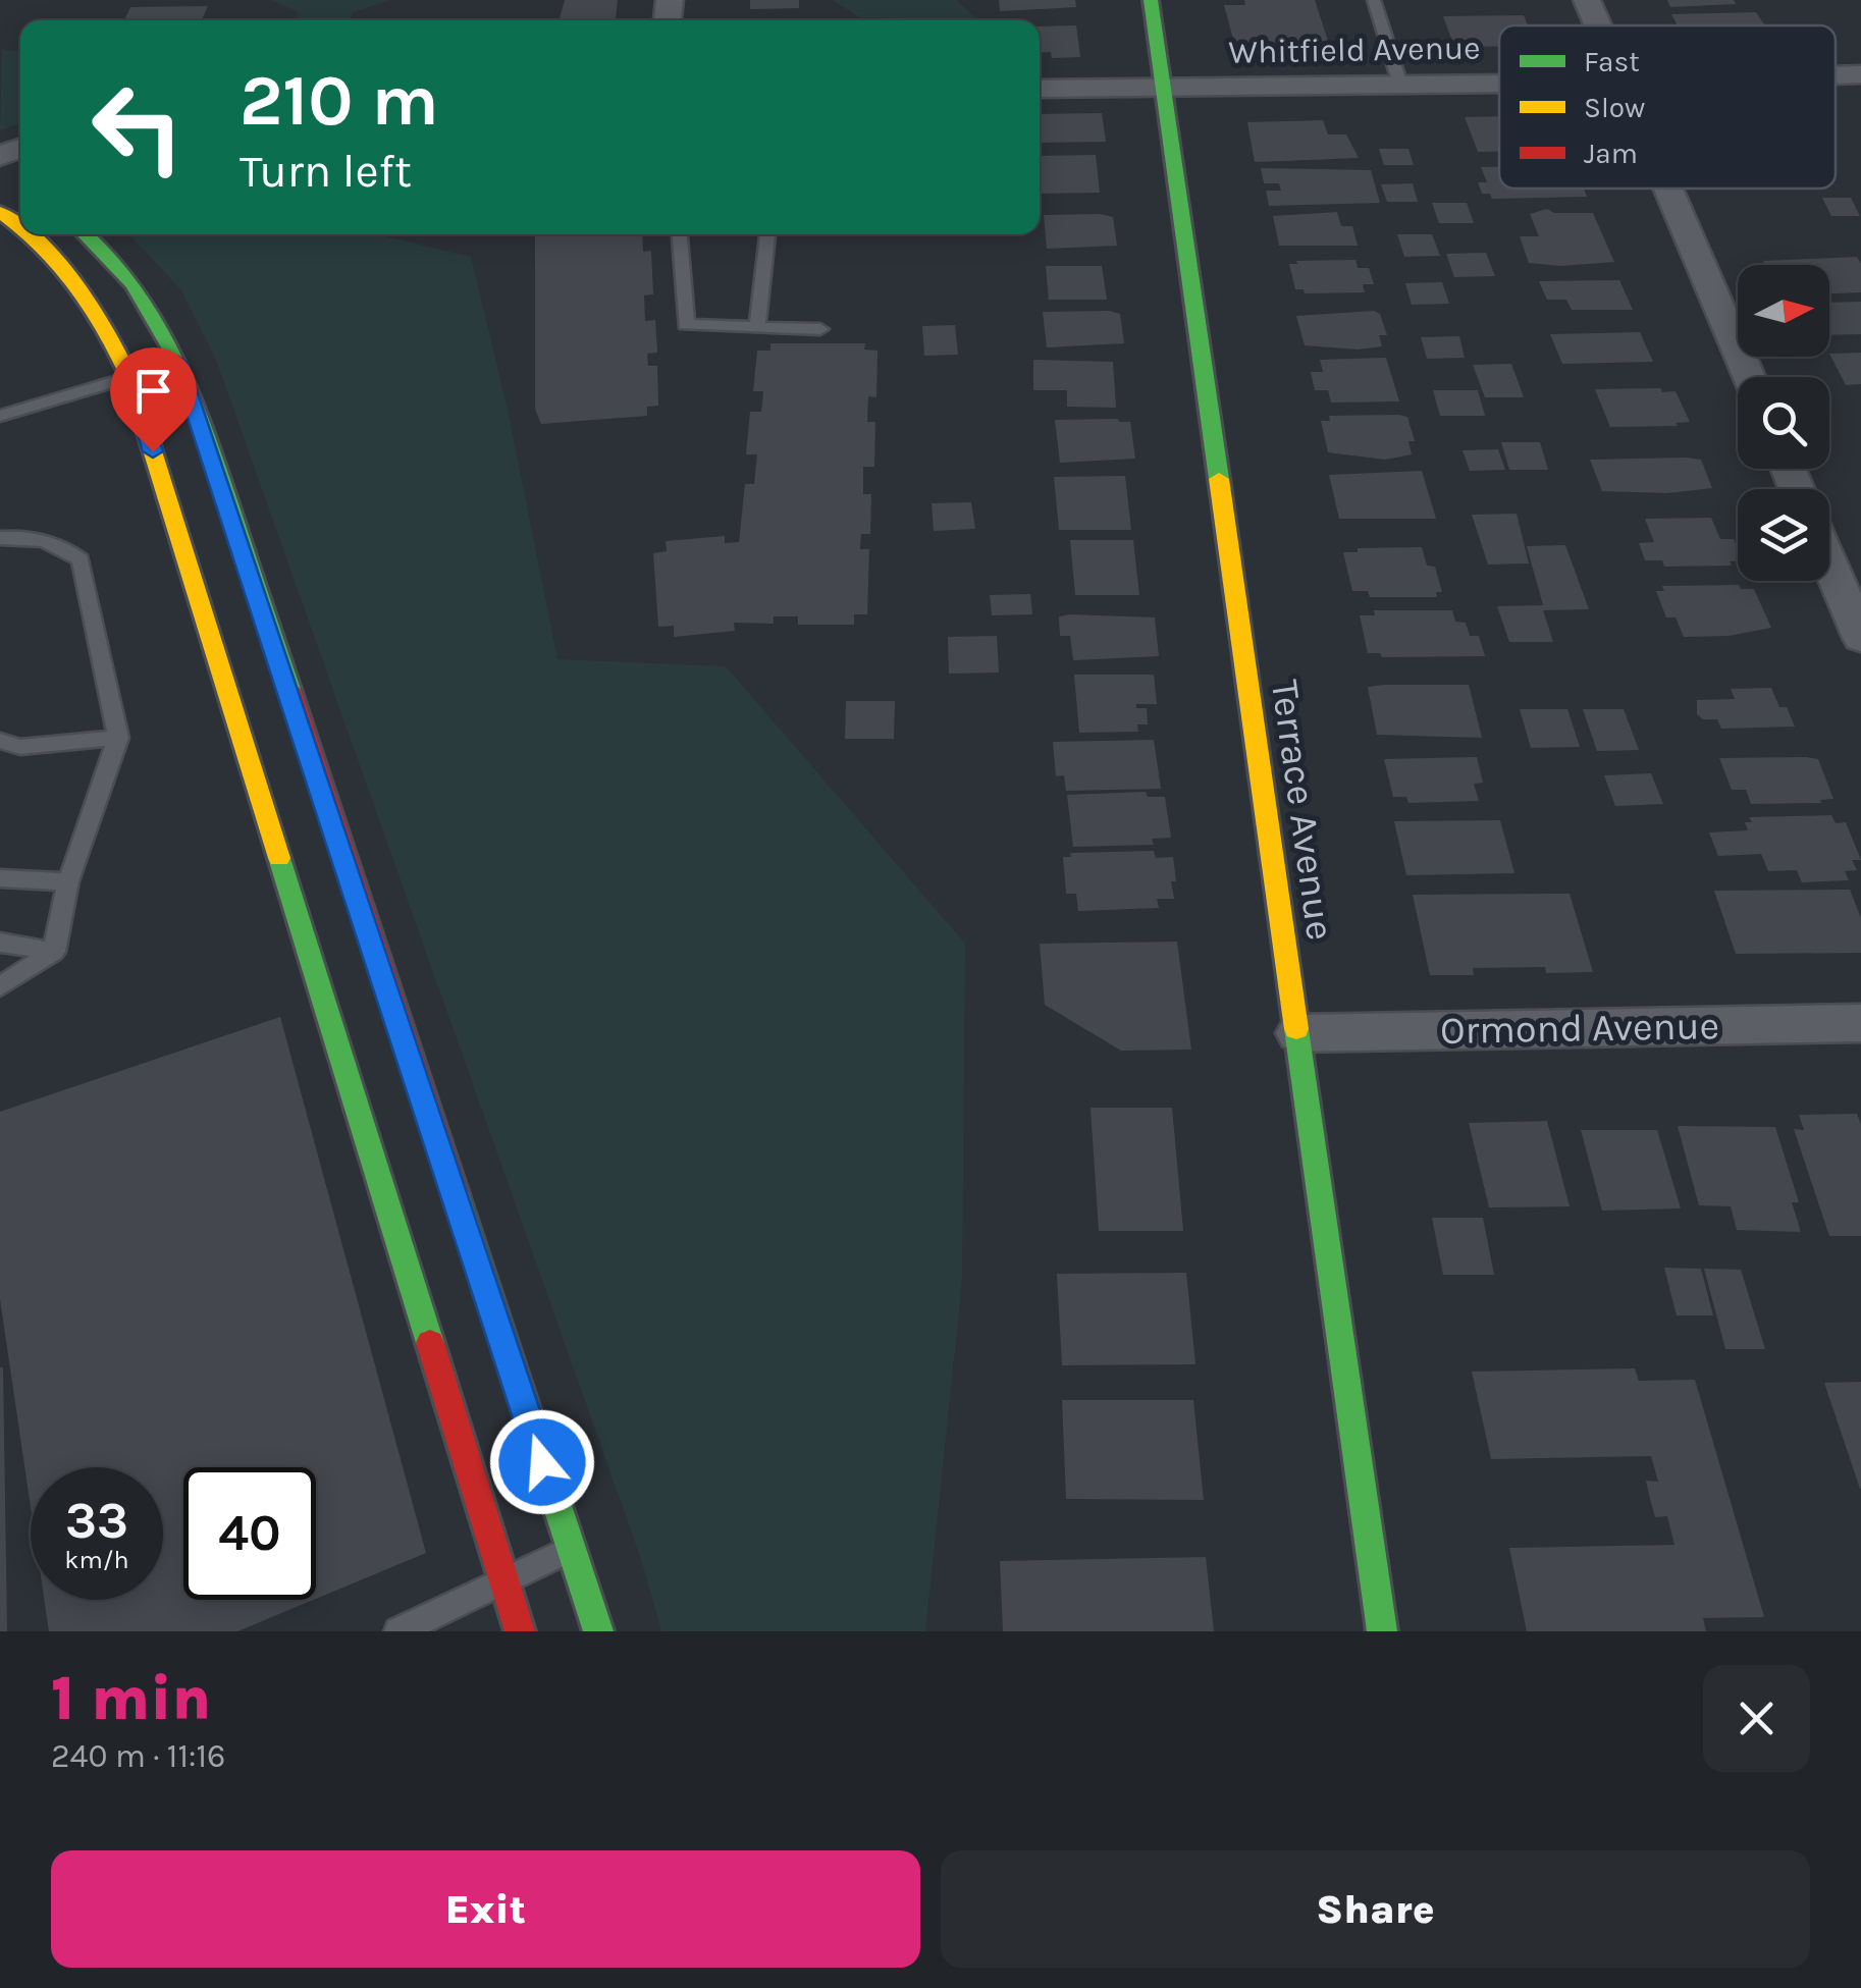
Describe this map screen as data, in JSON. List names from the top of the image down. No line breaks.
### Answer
{"streets":{"street":["Whitfield Avenue","Terrace Avenue","Ormond Avenue"]},"crossings":[["Whitfield Avenue","Terrace Avenue"],["Terrace Avenue","Ormond Avenue"]],"legend":["Fast","Slow","Jam"],"north":"right","page":{"turn":["210 m","Turn left"],"speed":"33 km/h","limit":"40","heading":["1 min","240 m · 11:16"],"buttons":["Exit","Share"]}}
